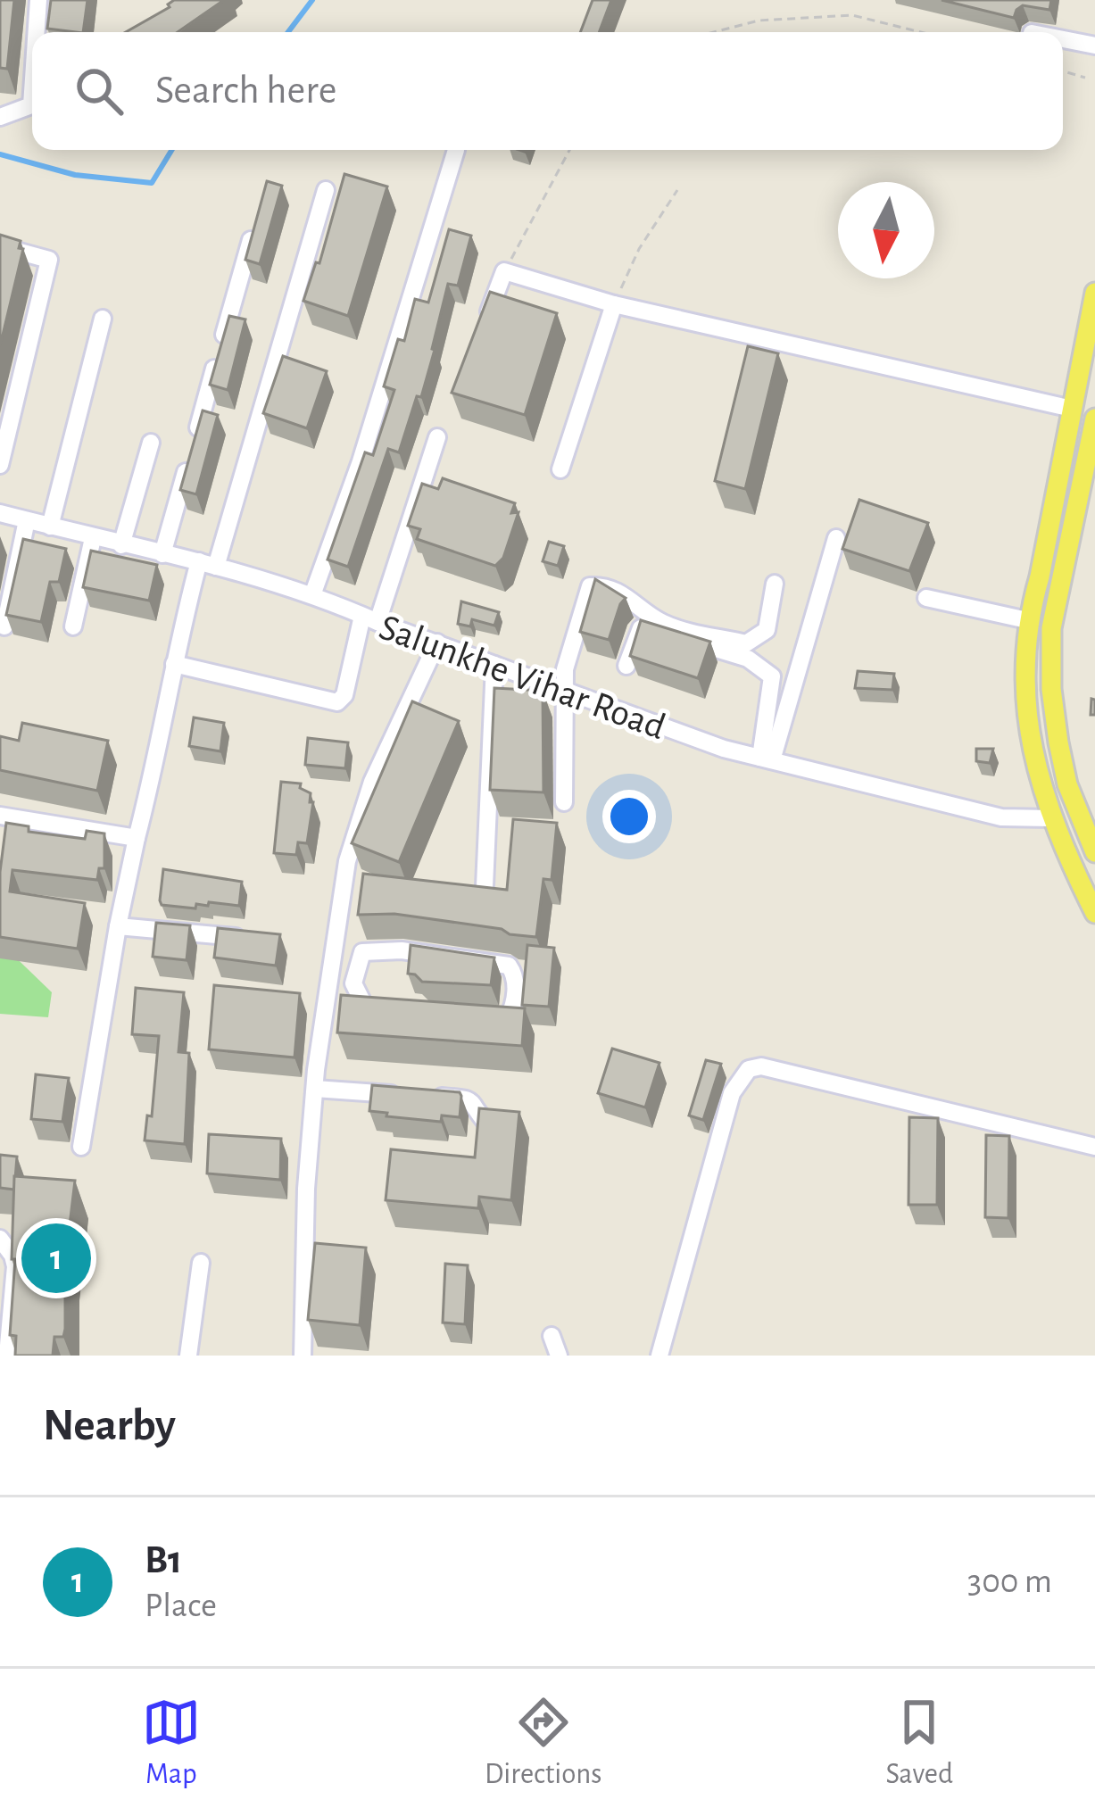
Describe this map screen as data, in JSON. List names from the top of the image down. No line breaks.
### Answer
{"streets":{"street":["Salunkhe Vihar Road"]},"north":"bottom","page":{"search":"Search here","pins":"1","heading":"Nearby","list":[{"mark":"1","name":"B1","note":"Place","value":"300 m"}],"nav":["Map","Directions","Saved"]}}
